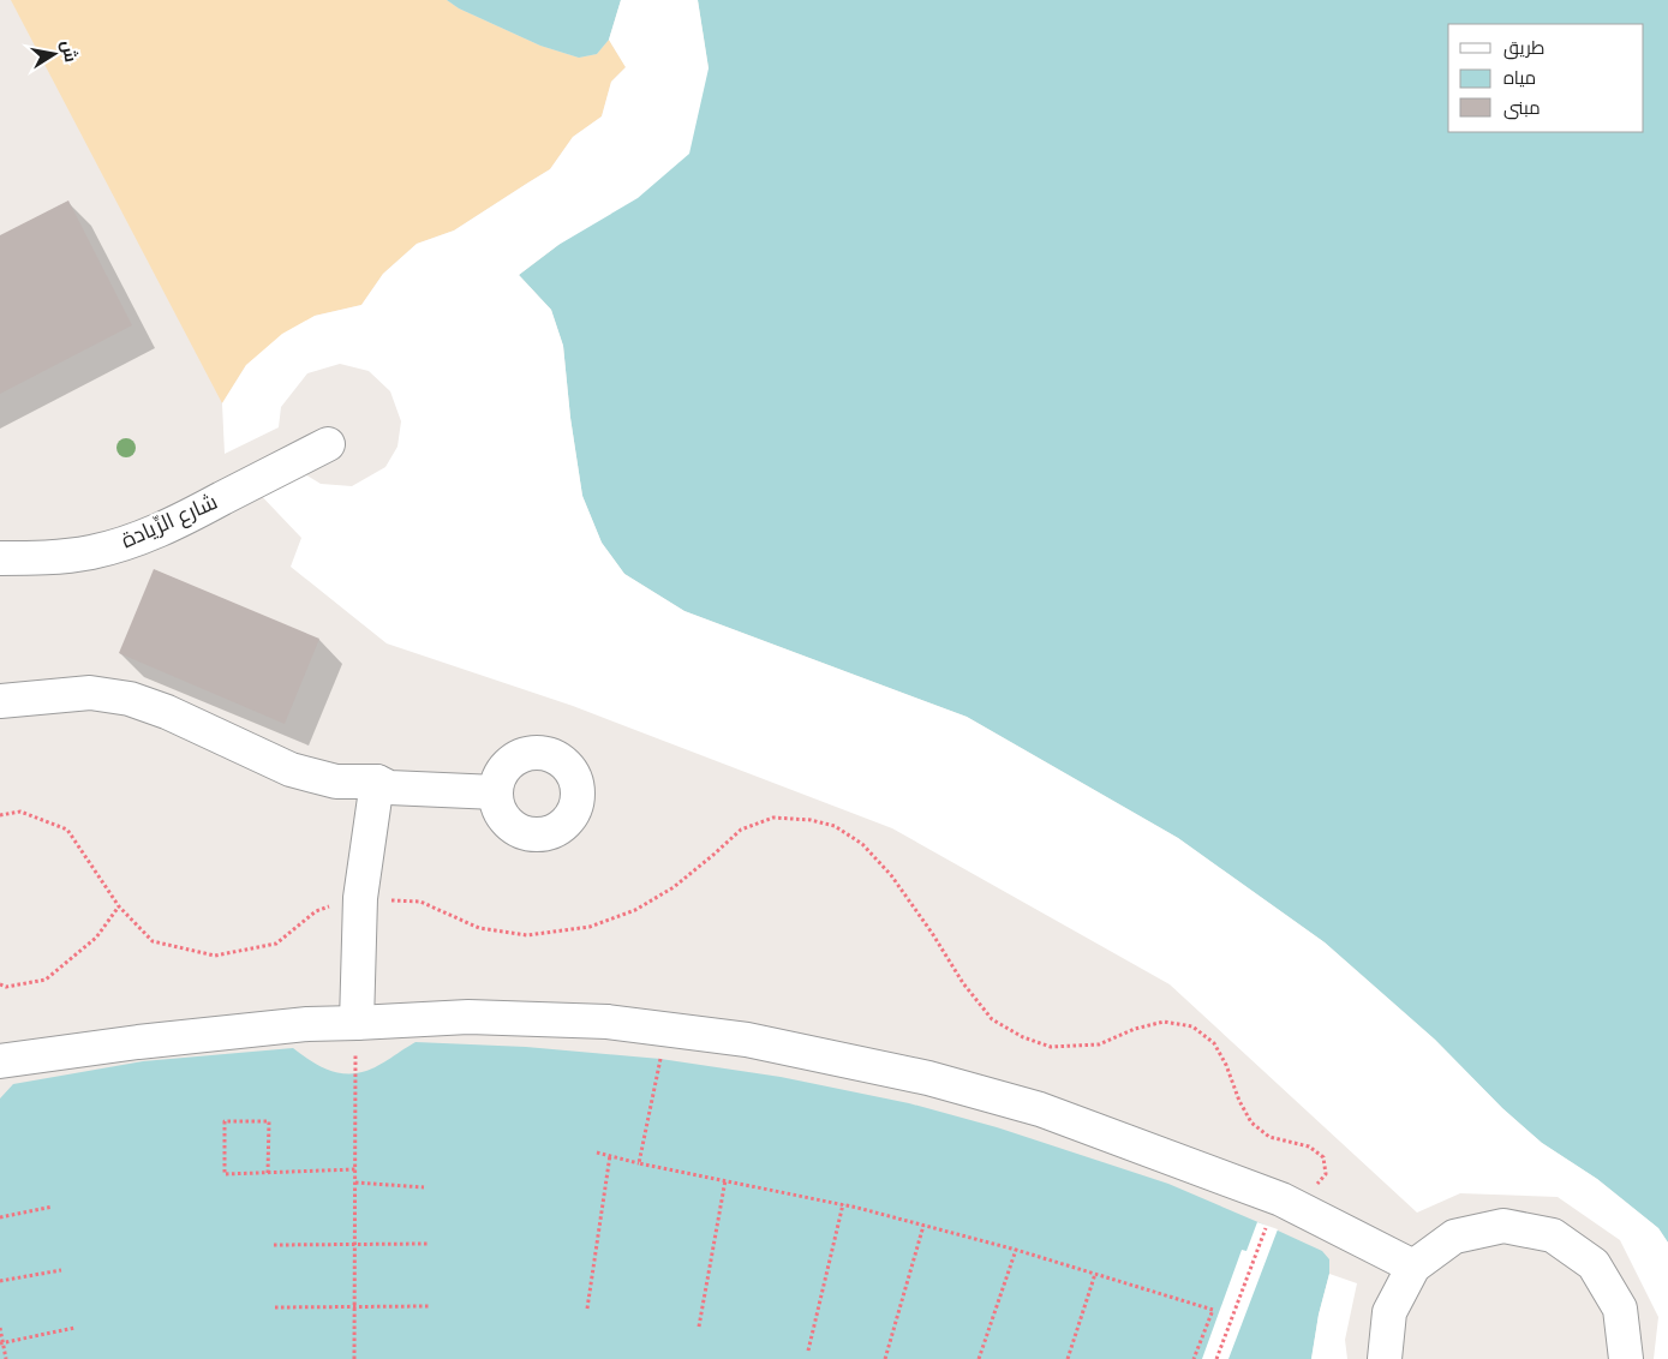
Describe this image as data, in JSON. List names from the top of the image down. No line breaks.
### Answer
{"streets":{"street":["شارع الرِّيادة"]},"legend":["طريق","مياه","مبنى"],"north":"right"}
